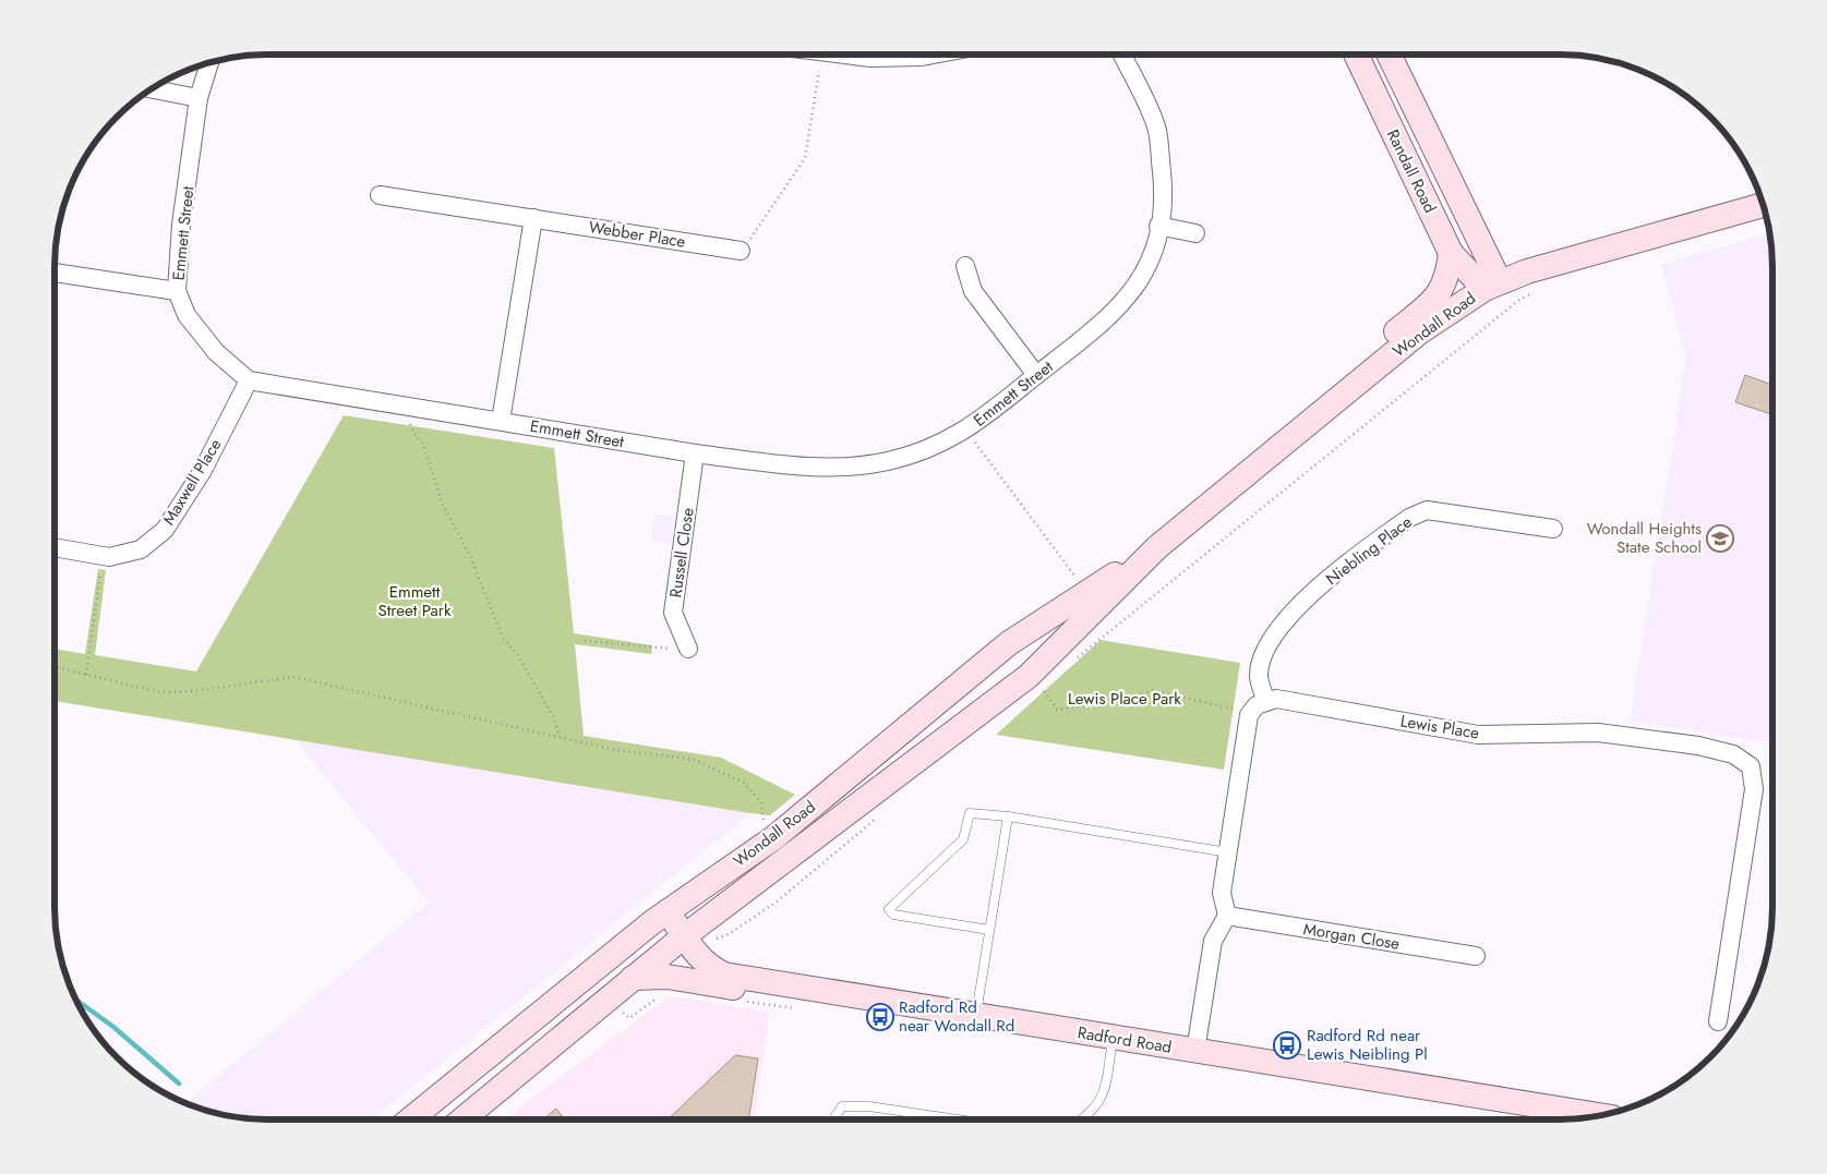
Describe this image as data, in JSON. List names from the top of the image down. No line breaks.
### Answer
{"streets":{"main road":["Randall Road","Wondall Road","Radford Road"],"street":["Emmett Street","Webber Place","Maxwell Place","Niebling Place","Russell Close","Lewis Place","Morgan Close"]},"crossings":[["Randall Road","Wondall Road"],["Emmett Street","Maxwell Place"],["Emmett Street","Russell Close"],["Wondall Road","Radford Road"],["Niebling Place","Lewis Place"]],"parks":["Emmett Street Park","Lewis Place Park"],"places":{"school or university":["Wondall Heights State School"],"bus stop":["Radford Rd near Wondall Rd","Radford Rd near Lewis Neibling Pl"]}}
